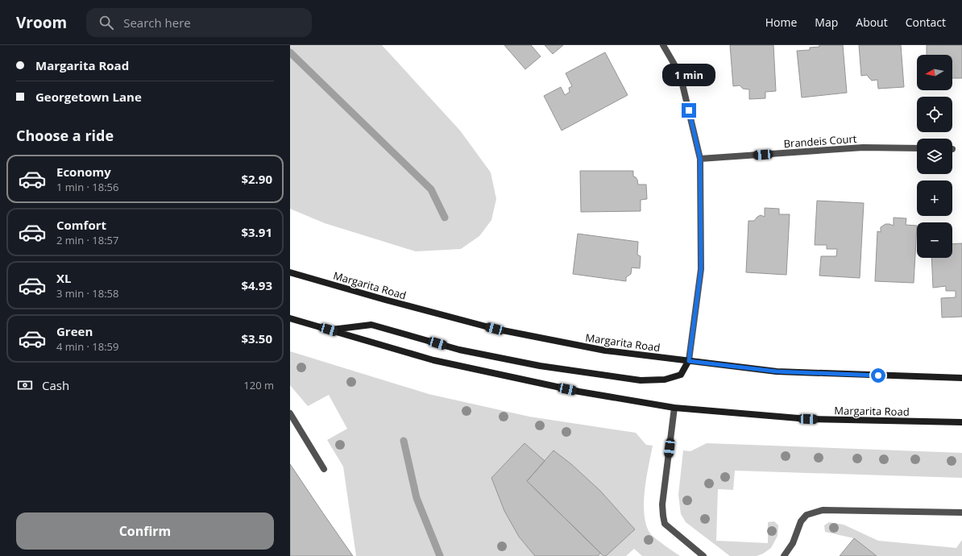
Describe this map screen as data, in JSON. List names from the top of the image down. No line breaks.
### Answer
{"streets":{"main road":["Margarita Road"],"street":["Brandeis Court"]},"north":"left","page":{"header":"Vroom","search":"Search here","nav":["Home","Map","About","Contact"],"banner":["Margarita Road","Georgetown Lane"],"map_buttons":["+","−"],"bubble":"1 min","heading":"Choose a ride","list":[{"name":"Economy","note":"1 min · 18:56","value":"$2.90"},{"name":"Comfort","note":"2 min · 18:57","value":"$3.91"},{"name":"XL","note":"3 min · 18:58","value":"$4.93"},{"name":"Green","note":"4 min · 18:59","value":"$3.50"}],"pay":["Cash","120 m"],"buttons":"Confirm"}}
